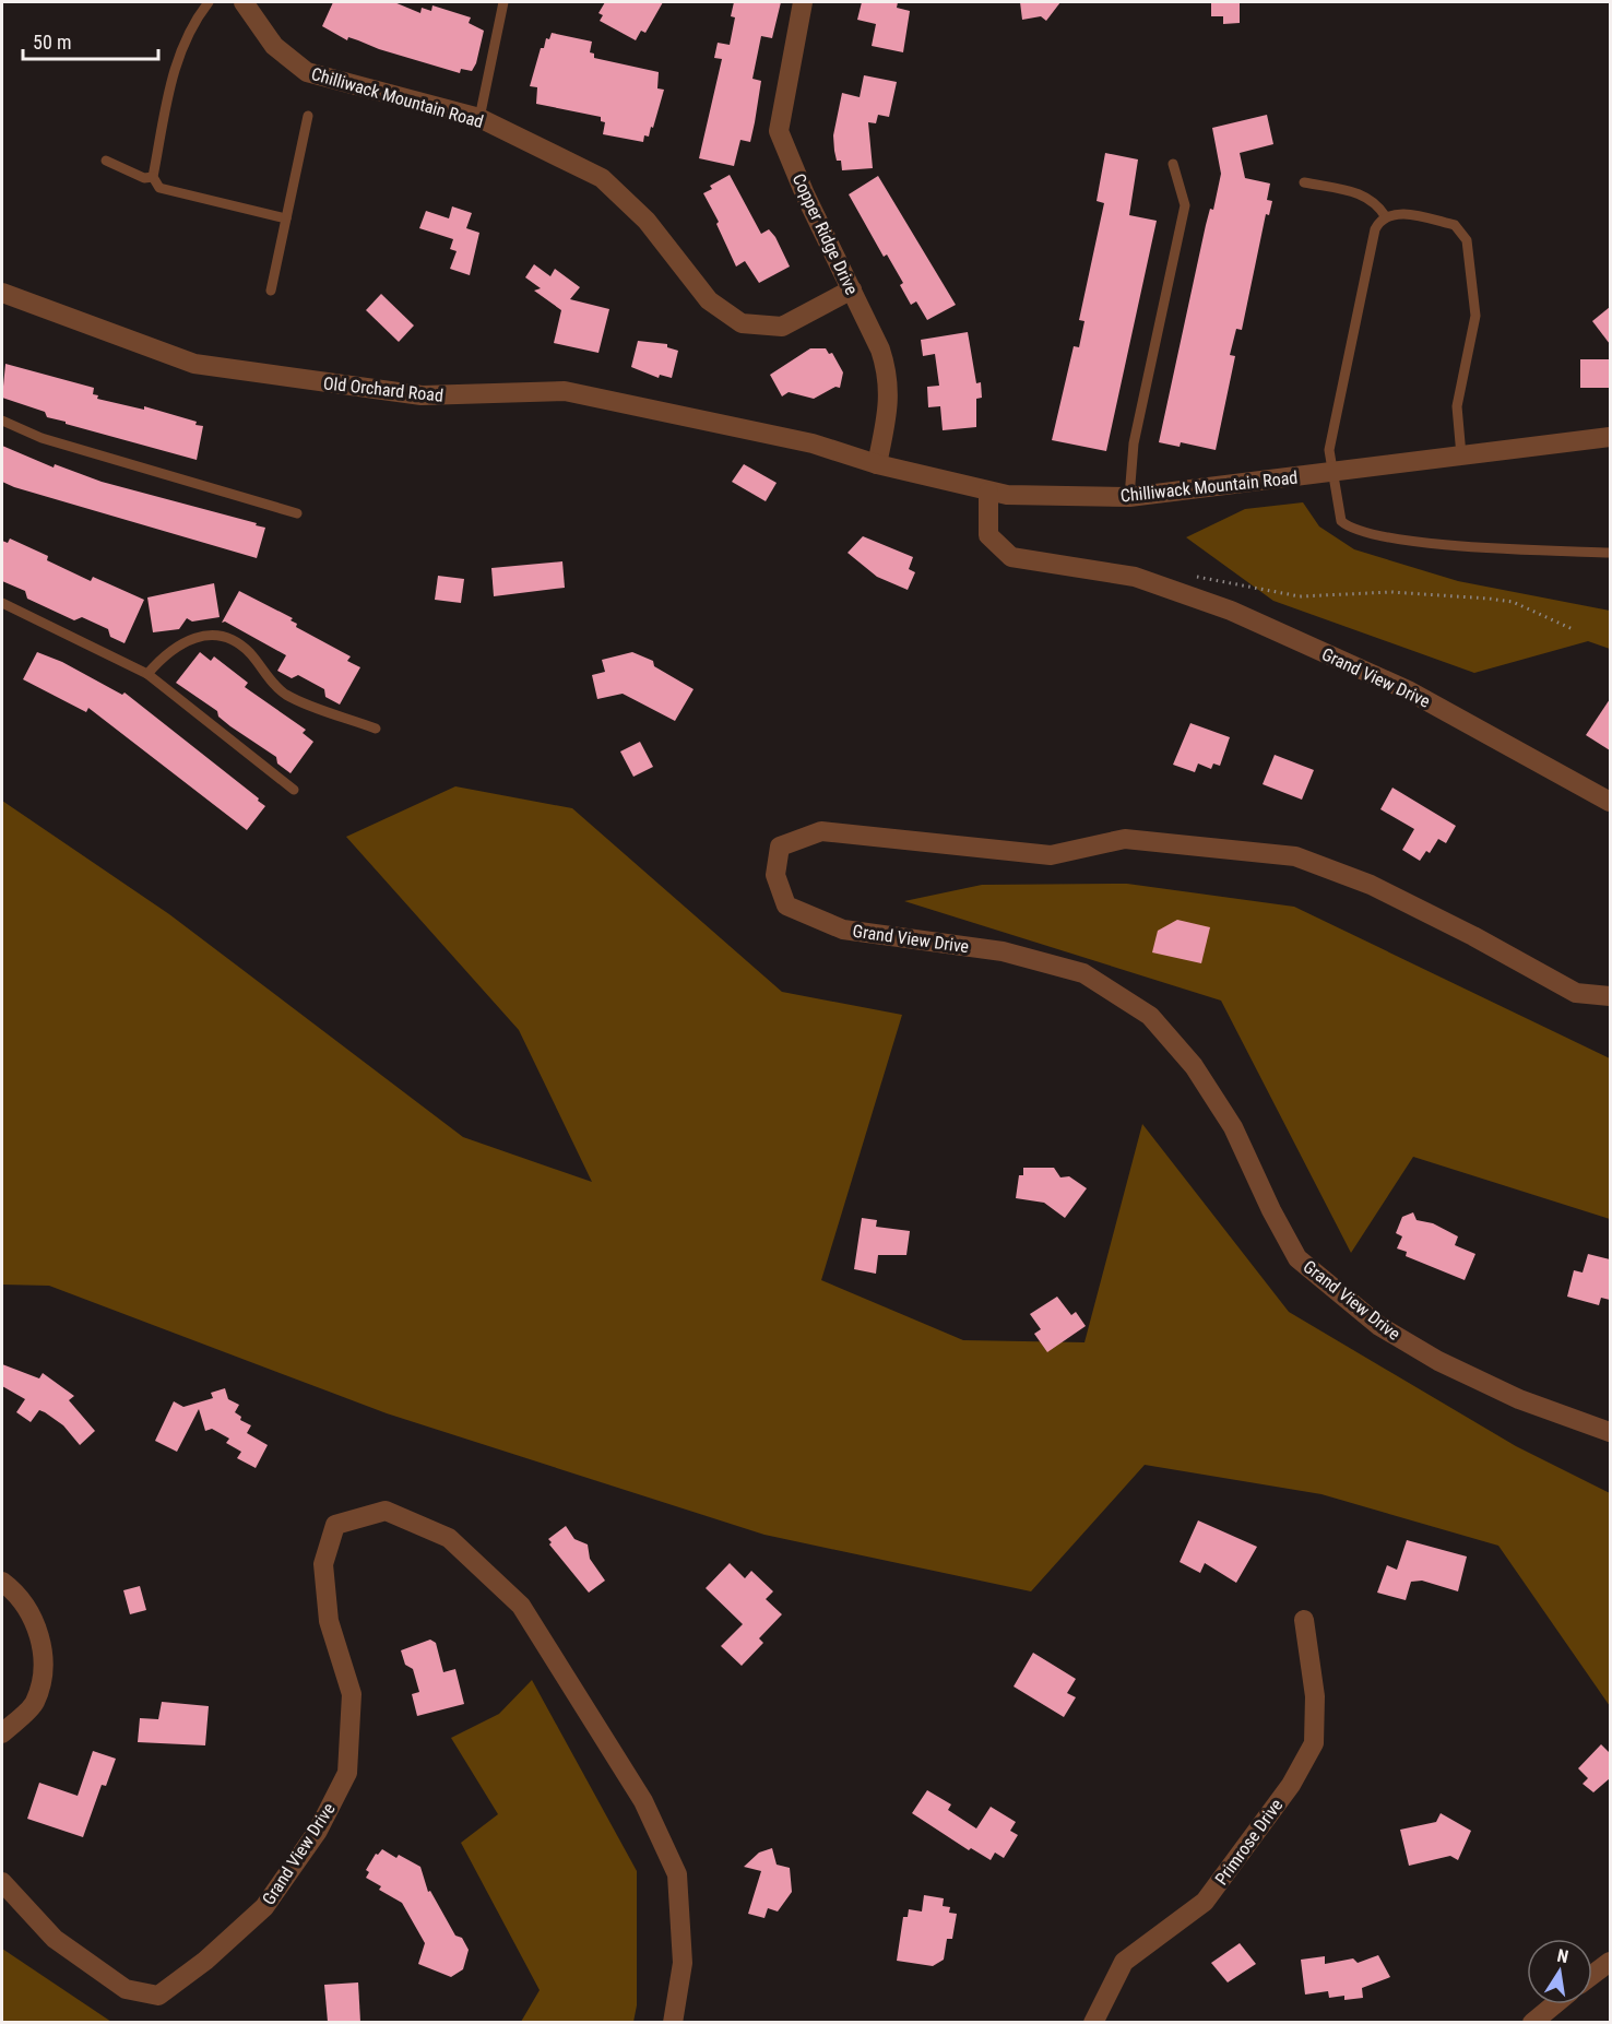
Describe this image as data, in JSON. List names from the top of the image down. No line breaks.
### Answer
{"streets":{"street":["Chilliwack Mountain Road","Copper Ridge Drive","Old Orchard Road","Grand View Drive","Primrose Drive"]},"crossings":[["Chilliwack Mountain Road","Copper Ridge Drive"],["Chilliwack Mountain Road","Old Orchard Road"],["Chilliwack Mountain Road","Grand View Drive"]],"scale_bar":"50 m","north":"top"}
